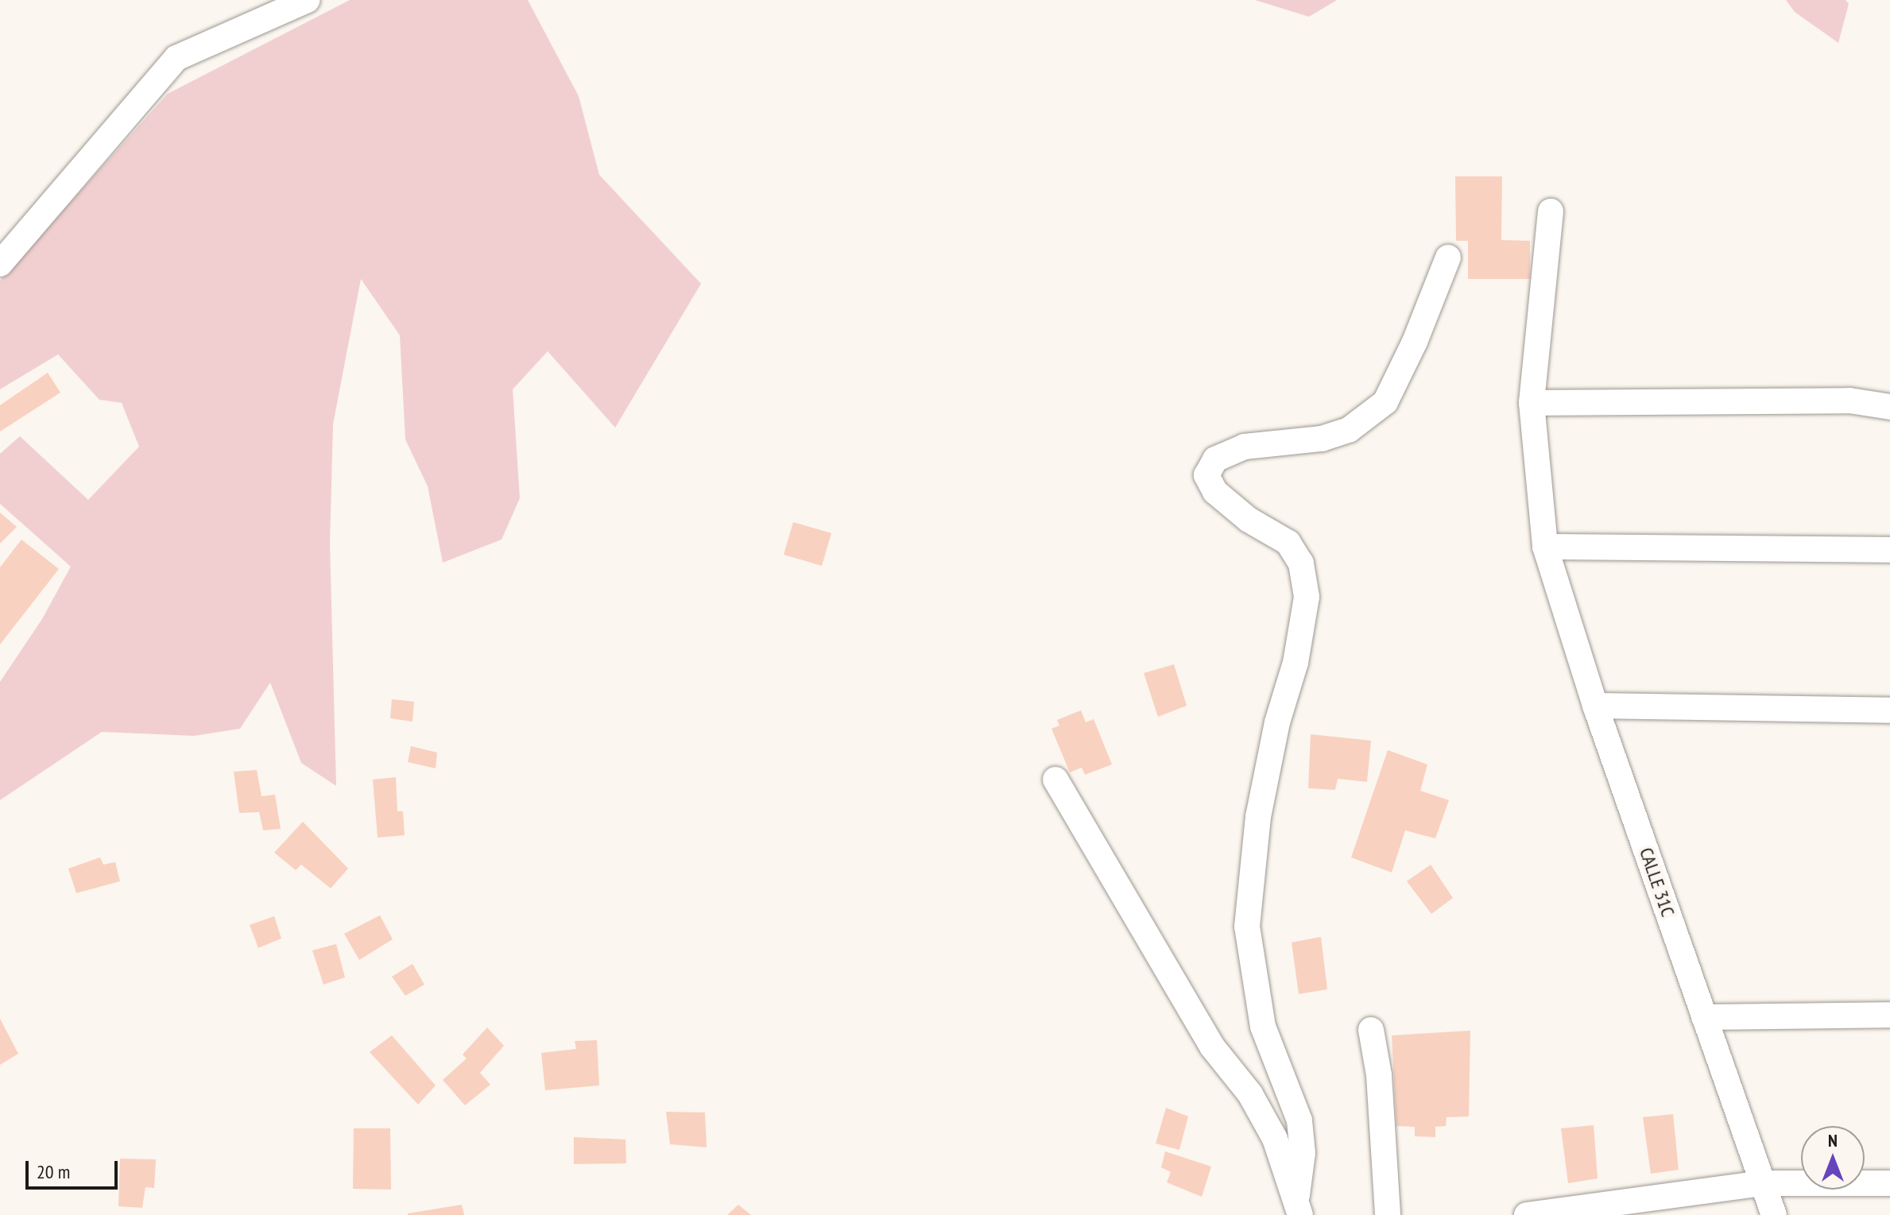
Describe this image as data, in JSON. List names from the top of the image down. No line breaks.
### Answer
{"streets":{"street":["CALLE 31C"]},"scale_bar":"20 m","north":"top"}
